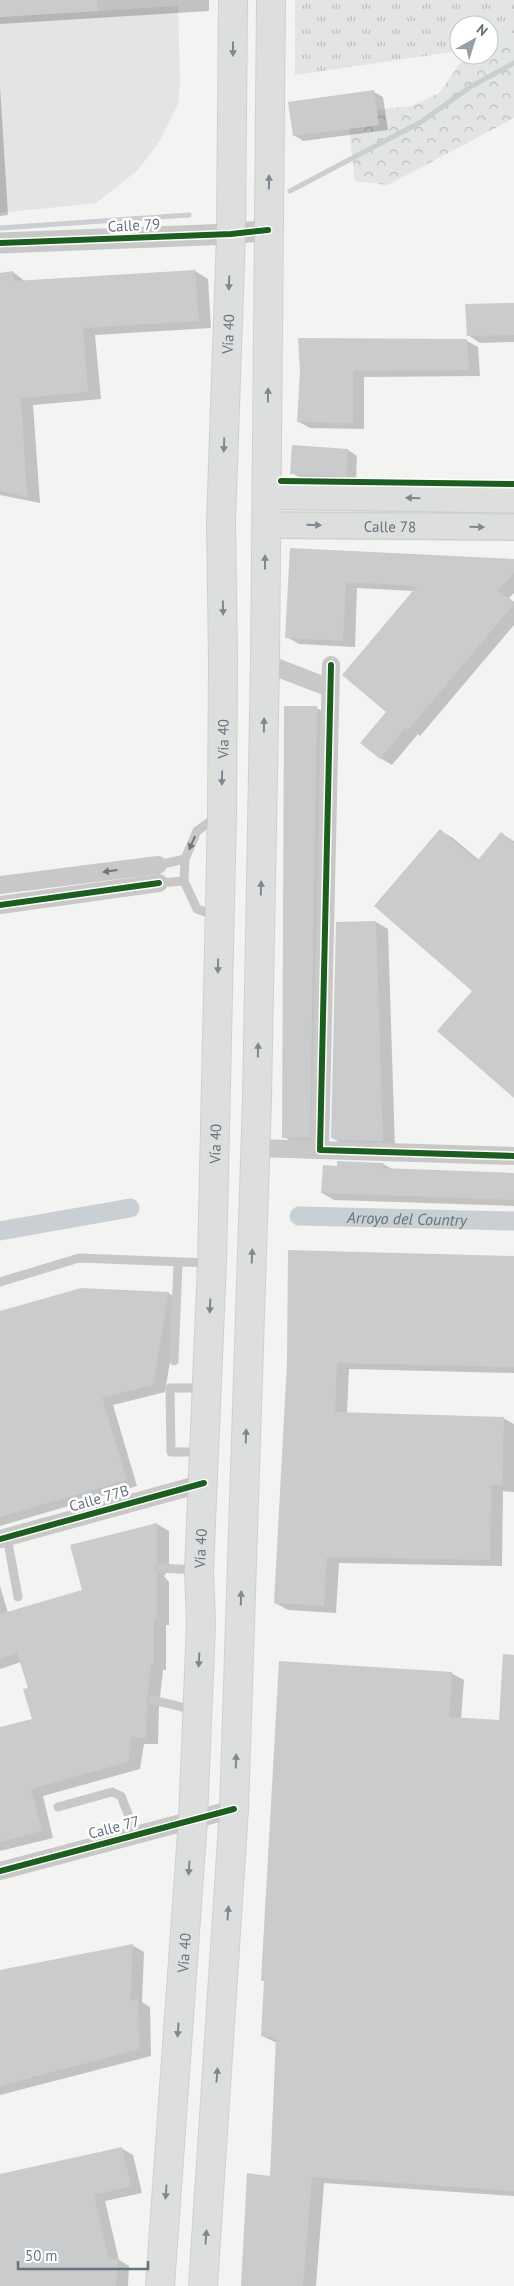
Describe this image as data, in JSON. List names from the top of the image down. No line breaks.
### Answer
{"streets":{"highway":["Vía 40"],"main road":["Calle 78"],"street":["Calle 79","Calle 77B","Calle 77"]},"crossings":[["Calle 79","Vía 40"],["Vía 40","Calle 77B"],["Vía 40","Calle 77"]],"water":["Arroyo del Country"],"scale_bar":"50 m","north":"top right"}
